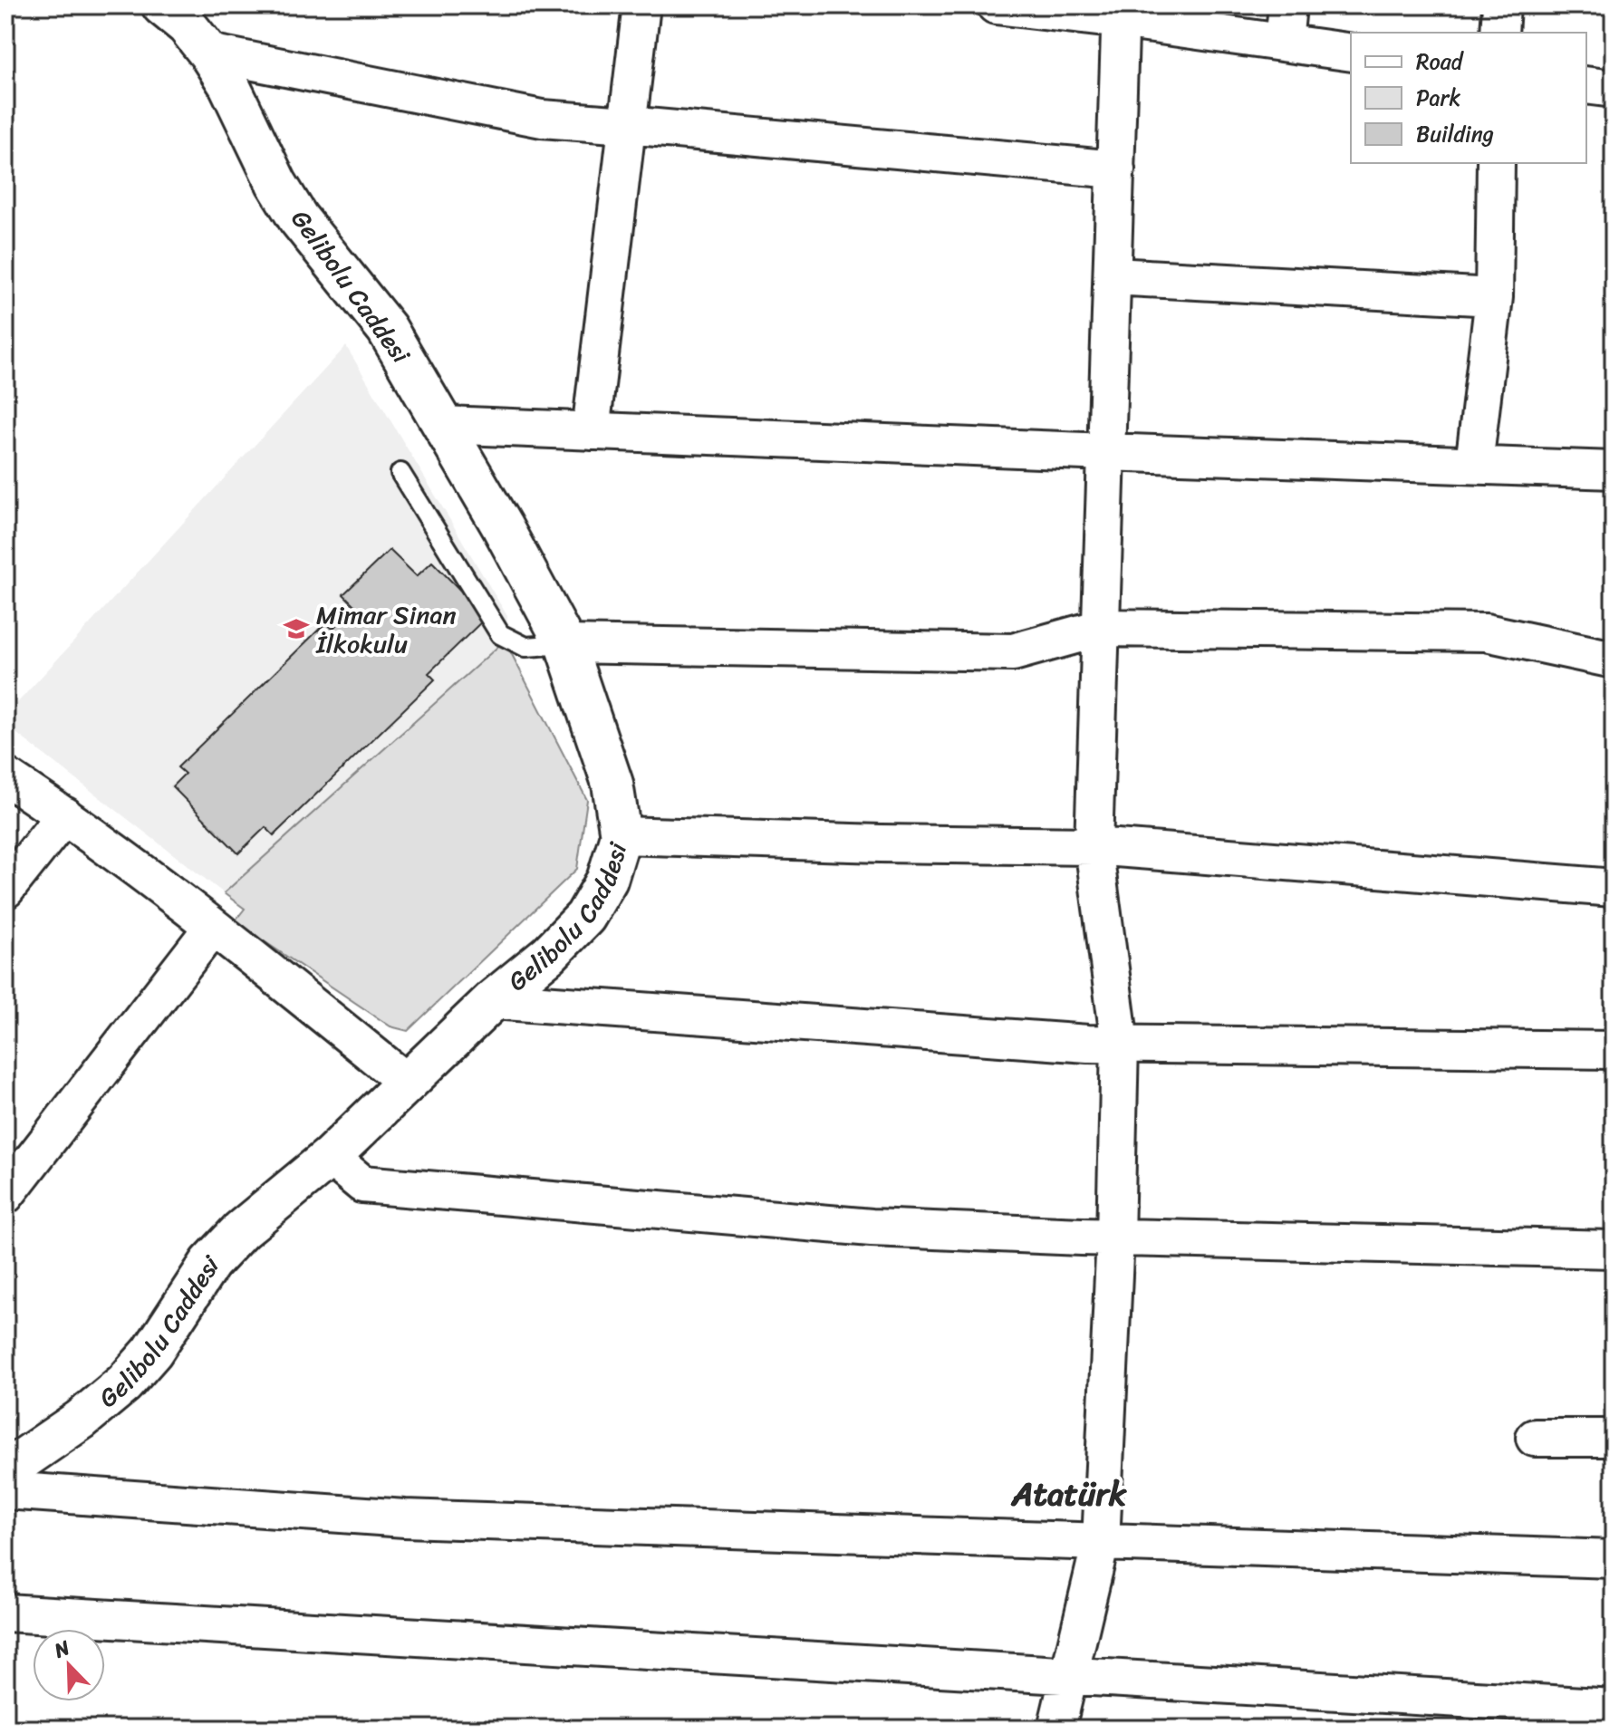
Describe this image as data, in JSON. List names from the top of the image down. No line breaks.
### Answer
{"streets":{"street":["Gelibolu Caddesi"]},"districts":["Atatürk"],"places":{"school or university":["Mimar Sinan İlkokulu"]},"legend":["Road","Park","Building"],"north":"top left"}
